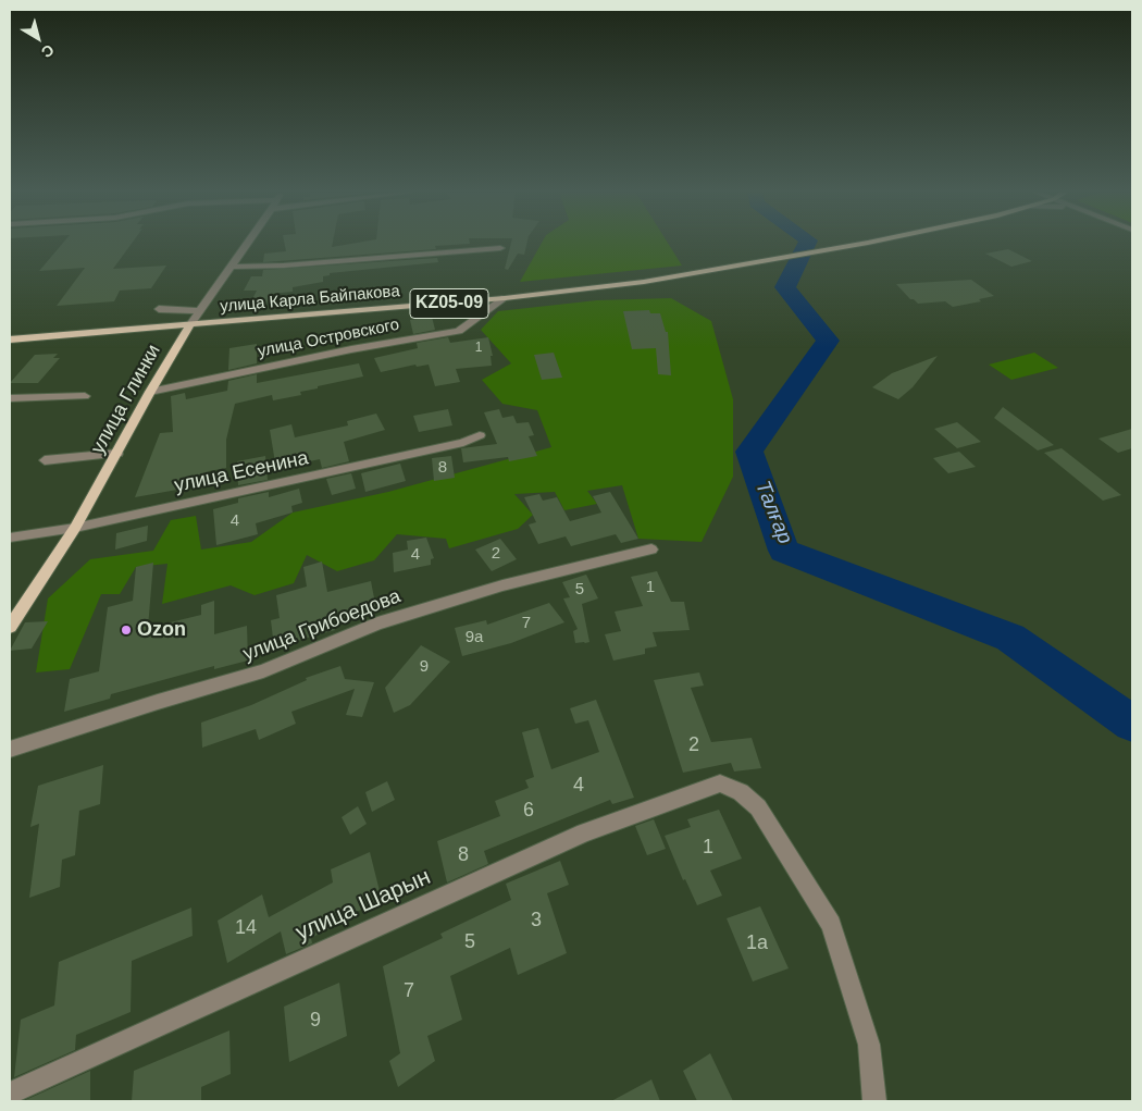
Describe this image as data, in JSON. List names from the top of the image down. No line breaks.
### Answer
{"streets":{"main road":["улица Карла Байпакова","KZ05-09","улица Глинки"],"street":["улица Островского","улица Есенина","улица Грибоедова","улица Шарын"]},"crossings":[["улица Карла Байпакова","улица Островского"],["улица Карла Байпакова","улица Глинки"],["улица Островского","улица Глинки"],["улица Глинки","улица Есенина"]],"water":["Талғар"],"places":["Ozon"],"house_numbers":["1","8","4","2","4","1","5","7","9а","9","2","4","6","1","8","3","14","5","1а","7","9"],"north":"bottom right"}
